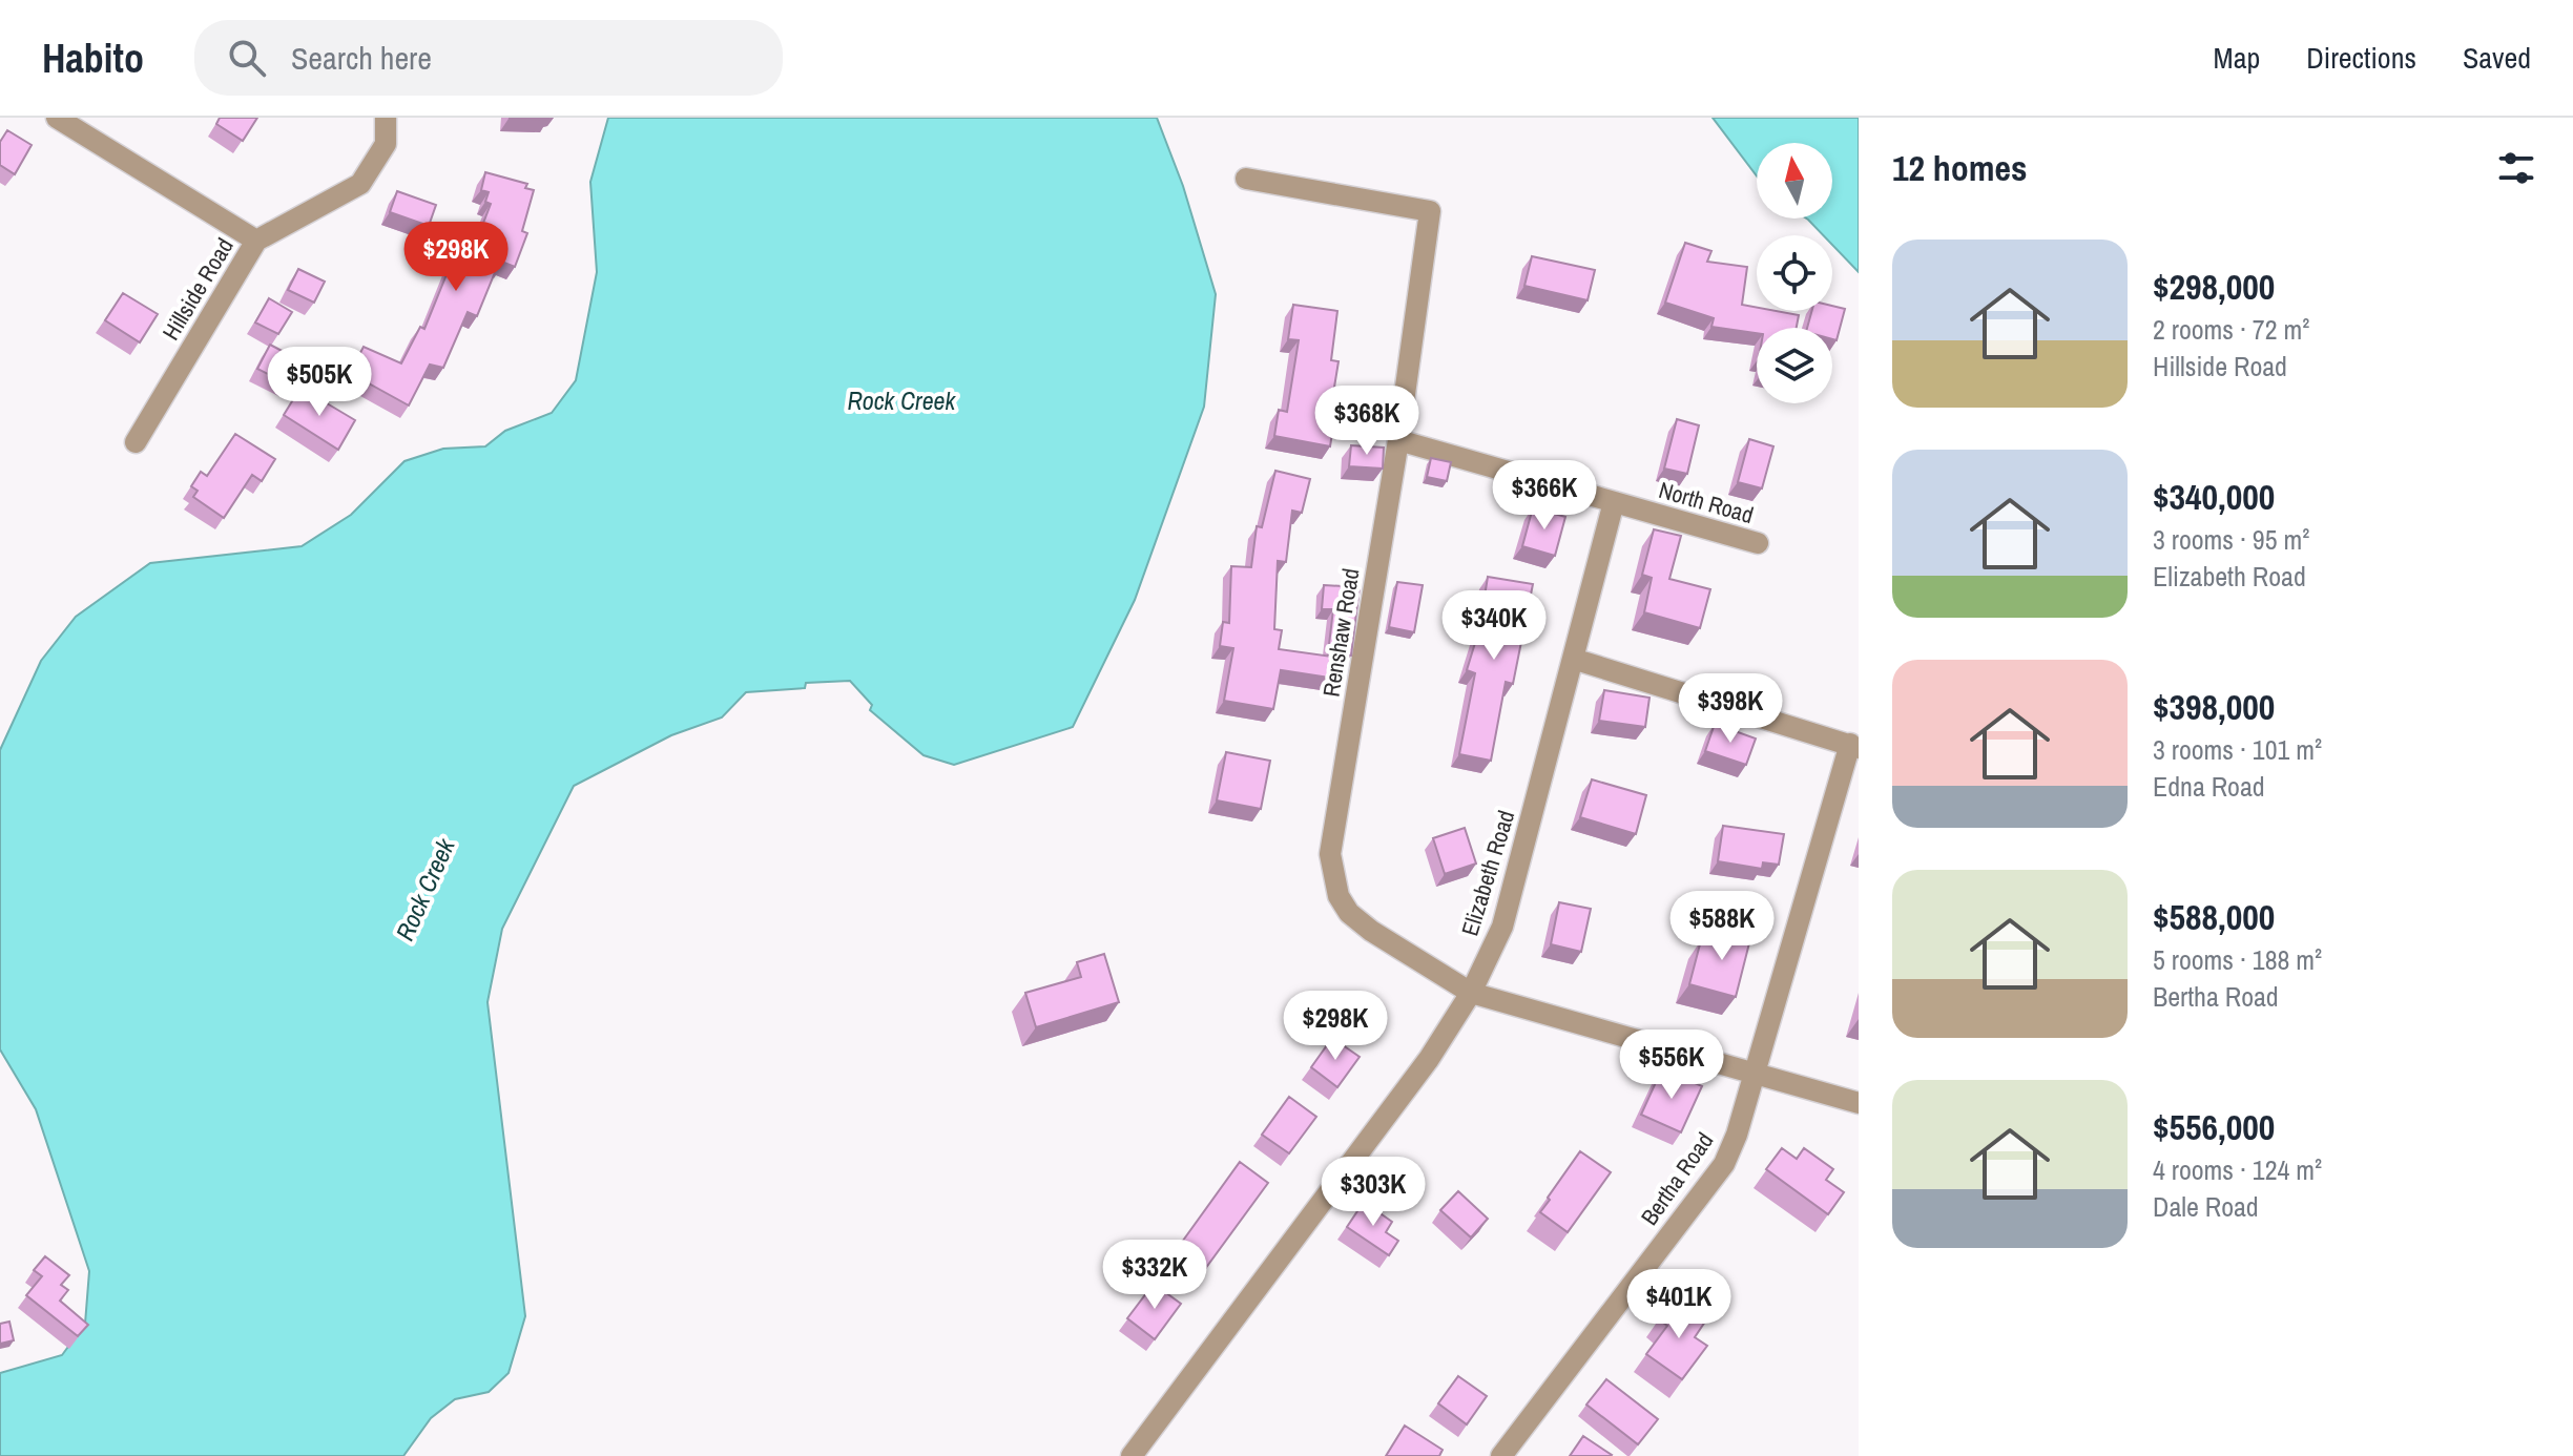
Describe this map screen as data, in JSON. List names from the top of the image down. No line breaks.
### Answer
{"streets":{"street":["Hillside Road","North Road","Renshaw Road","Elizabeth Road","Bertha Road"]},"crossings":[["North Road","Renshaw Road"],["North Road","Elizabeth Road"],["Renshaw Road","Elizabeth Road"],["Renshaw Road","Bertha Road"]],"water":["Rock Creek"],"north":"top","page":{"header":"Habito","search":"Search here","nav":["Map","Directions","Saved"],"heading":"12 homes","list":[{"name":"$298,000","note":"2 rooms · 72 m² · Hillside Road"},{"name":"$340,000","note":"3 rooms · 95 m² · Elizabeth Road"},{"name":"$398,000","note":"3 rooms · 101 m² · Edna Road"},{"name":"$588,000","note":"5 rooms · 188 m² · Bertha Road"},{"name":"$556,000","note":"4 rooms · 124 m² · Dale Road"}],"price":["$298K","$505K","$368K","$366K","$340K","$398K","$588K","$298K","$556K","$303K","$332K","$401K"]}}
